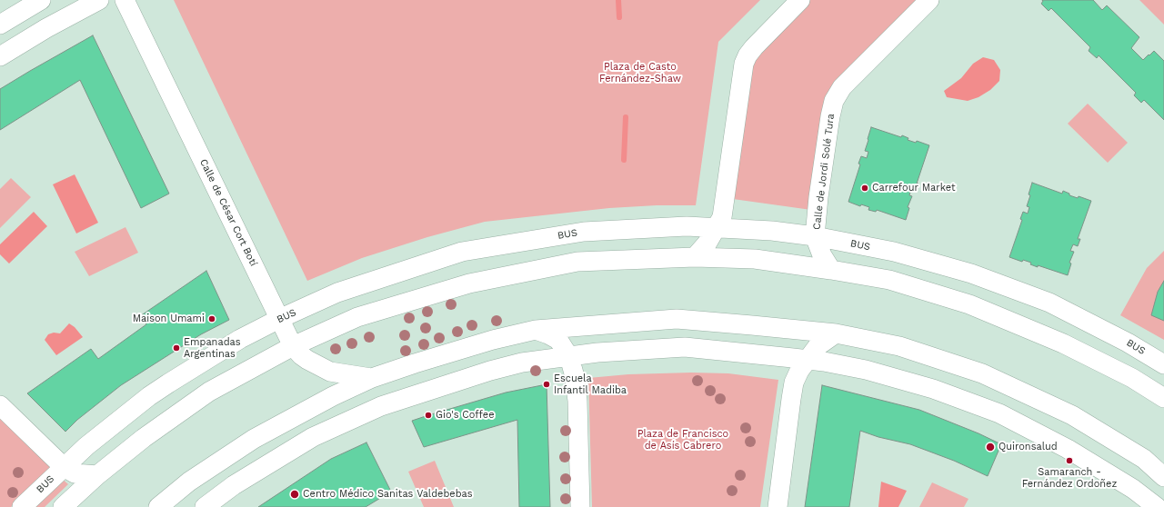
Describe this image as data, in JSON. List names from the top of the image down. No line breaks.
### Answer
{"streets":{"street":["Calle de Jordi Solé Tura","Calle de César Cort Botí","BUS"]},"crossings":[["Calle de Jordi Solé Tura","BUS"],["Calle de César Cort Botí","BUS"]],"parks":["Plaza de Casto Fernández-Shaw","Plaza de Francisco de Asís Cabrero"],"places":["Carrefour Market","Maison Umami","Empanadas Argentinas","Escuela Infantil Madiba","Gio's Coffee","Quironsalud","Samaranch - Fernández Ordoñez","Centro Médico Sanitas Valdebebas"]}
